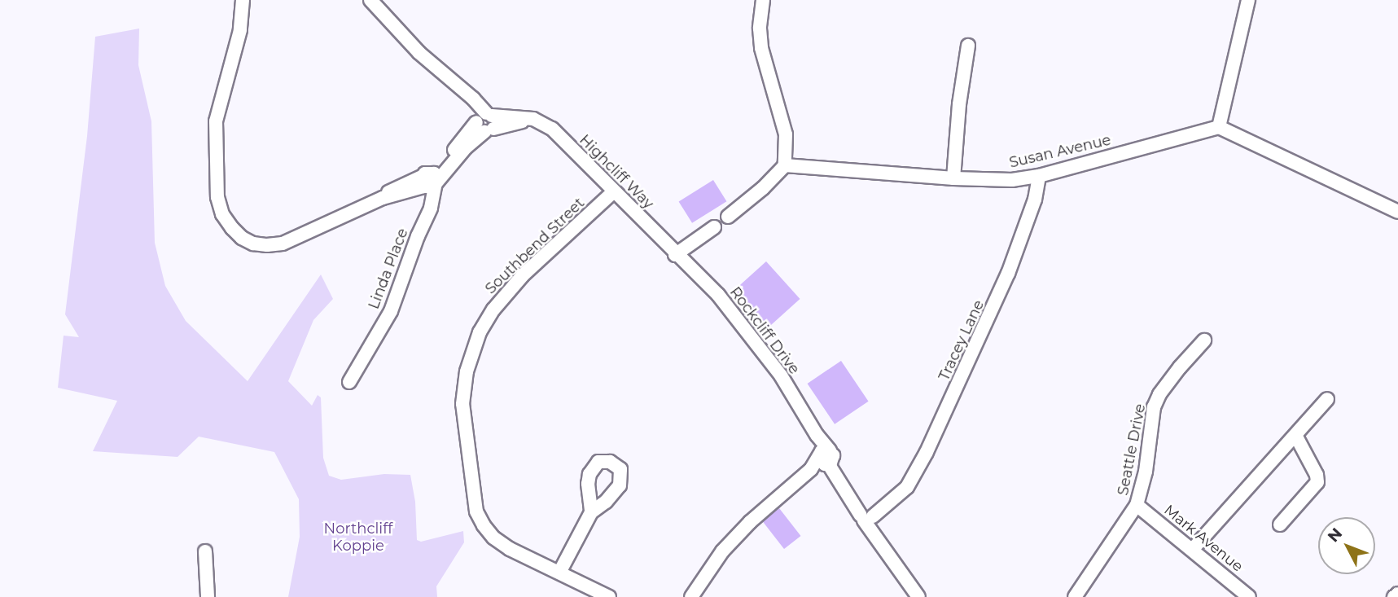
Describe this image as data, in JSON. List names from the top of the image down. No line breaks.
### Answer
{"streets":{"street":["Susan Avenue","Highcliff Way","Southbend Street","Linda Place","Rockcliff Drive","Tracey Lane","Seattle Drive","Mark Avenue"]},"crossings":[["Susan Avenue","Tracey Lane"],["Highcliff Way","Southbend Street"],["Highcliff Way","Rockcliff Drive"],["Rockcliff Drive","Tracey Lane"],["Seattle Drive","Mark Avenue"]],"parks":["Northcliff Koppie"],"north":"top left"}
